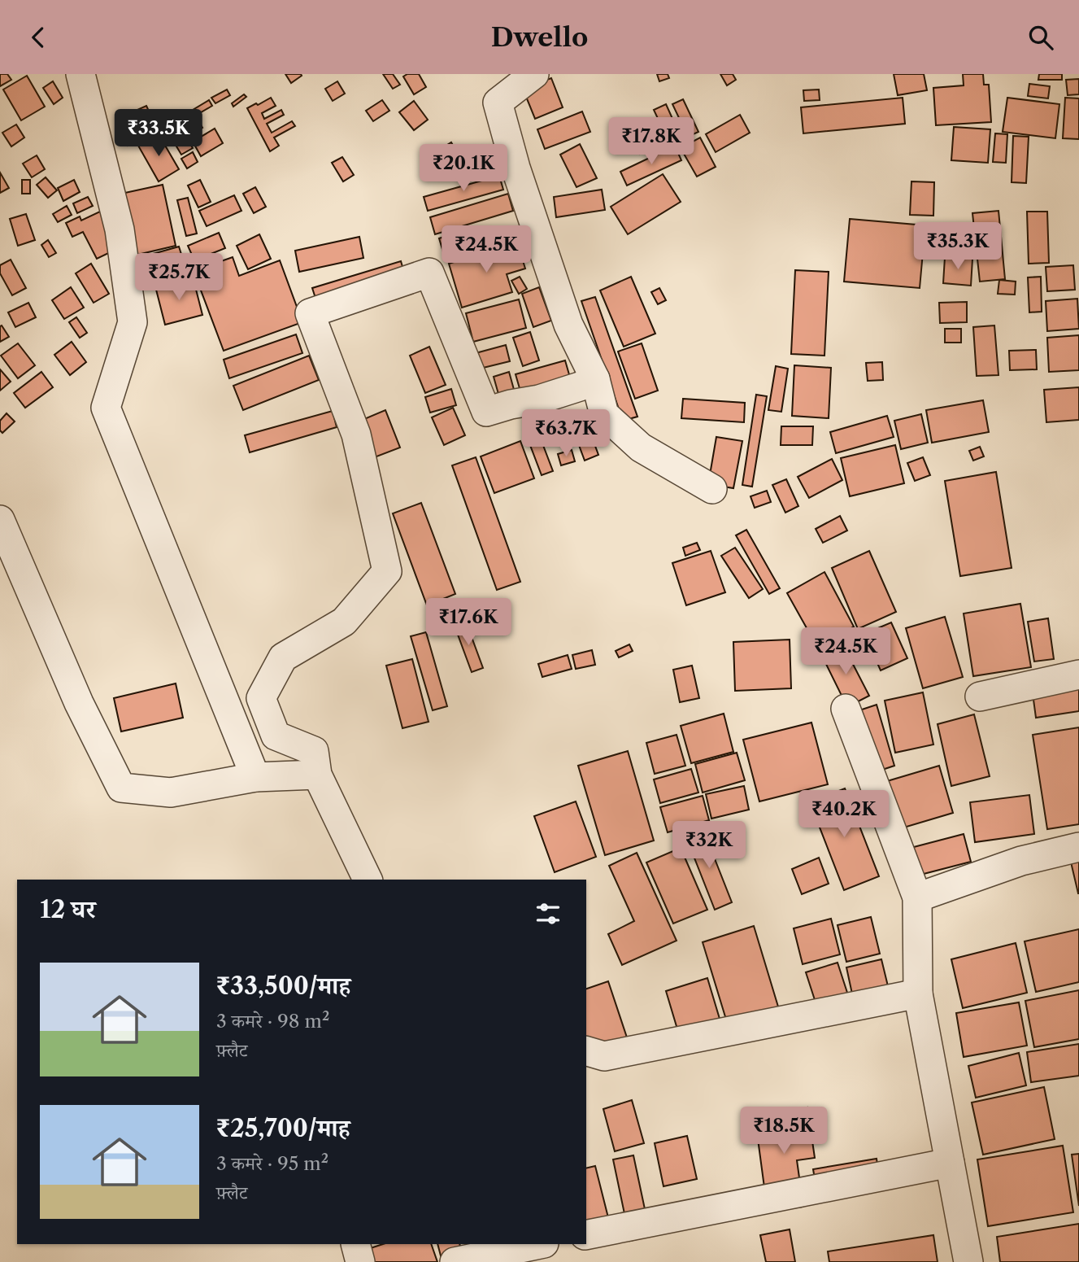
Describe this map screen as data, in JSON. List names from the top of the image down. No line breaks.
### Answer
{"page":{"header":"Dwello","price":["₹33.5K","₹17.8K","₹20.1K","₹35.3K","₹24.5K","₹25.7K","₹63.7K","₹17.6K","₹24.5K","₹40.2K","₹32K","₹18.5K"],"heading":"12 घर","list":[{"name":"₹33,500/माह","note":"3 कमरे · 98 m² · फ़्लैट"},{"name":"₹25,700/माह","note":"3 कमरे · 95 m² · फ़्लैट"}]}}
